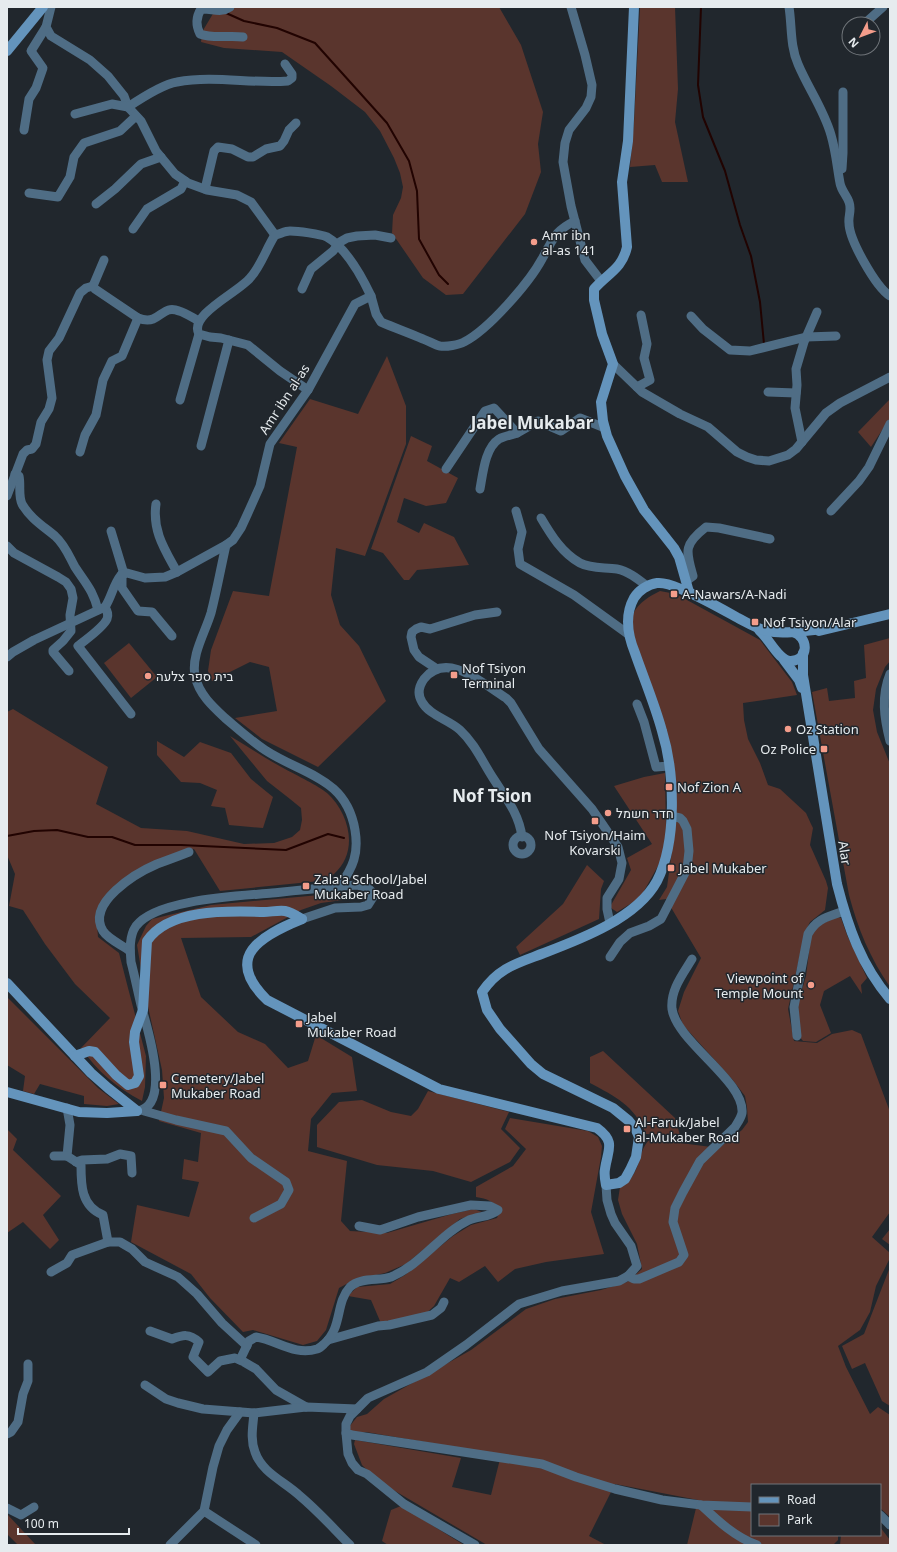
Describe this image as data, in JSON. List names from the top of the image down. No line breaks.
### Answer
{"streets":{"street":["Amr ibn al-as","Alar"]},"districts":["Jabel Mukabar","Nof Tsion"],"places":{"other":["Amr ibn al-as 141","בית ספר צלעה","Oz Station","חדר חשמל","Viewpoint of Temple Mount"],"transit":["A-Nawars/A-Nadi","Nof Tsiyon/Alar","Nof Tsiyon Terminal","Oz Police","Nof Zion A","Nof Tsiyon/Haim Kovarski","Jabel Mukaber","Zala'a School/Jabel Mukaber Road","Jabel Mukaber Road","Cemetery/Jabel Mukaber Road","Al-Faruk/Jabel al-Mukaber Road"]},"legend":["Road","Park"],"scale_bar":"100 m","north":"bottom left"}
